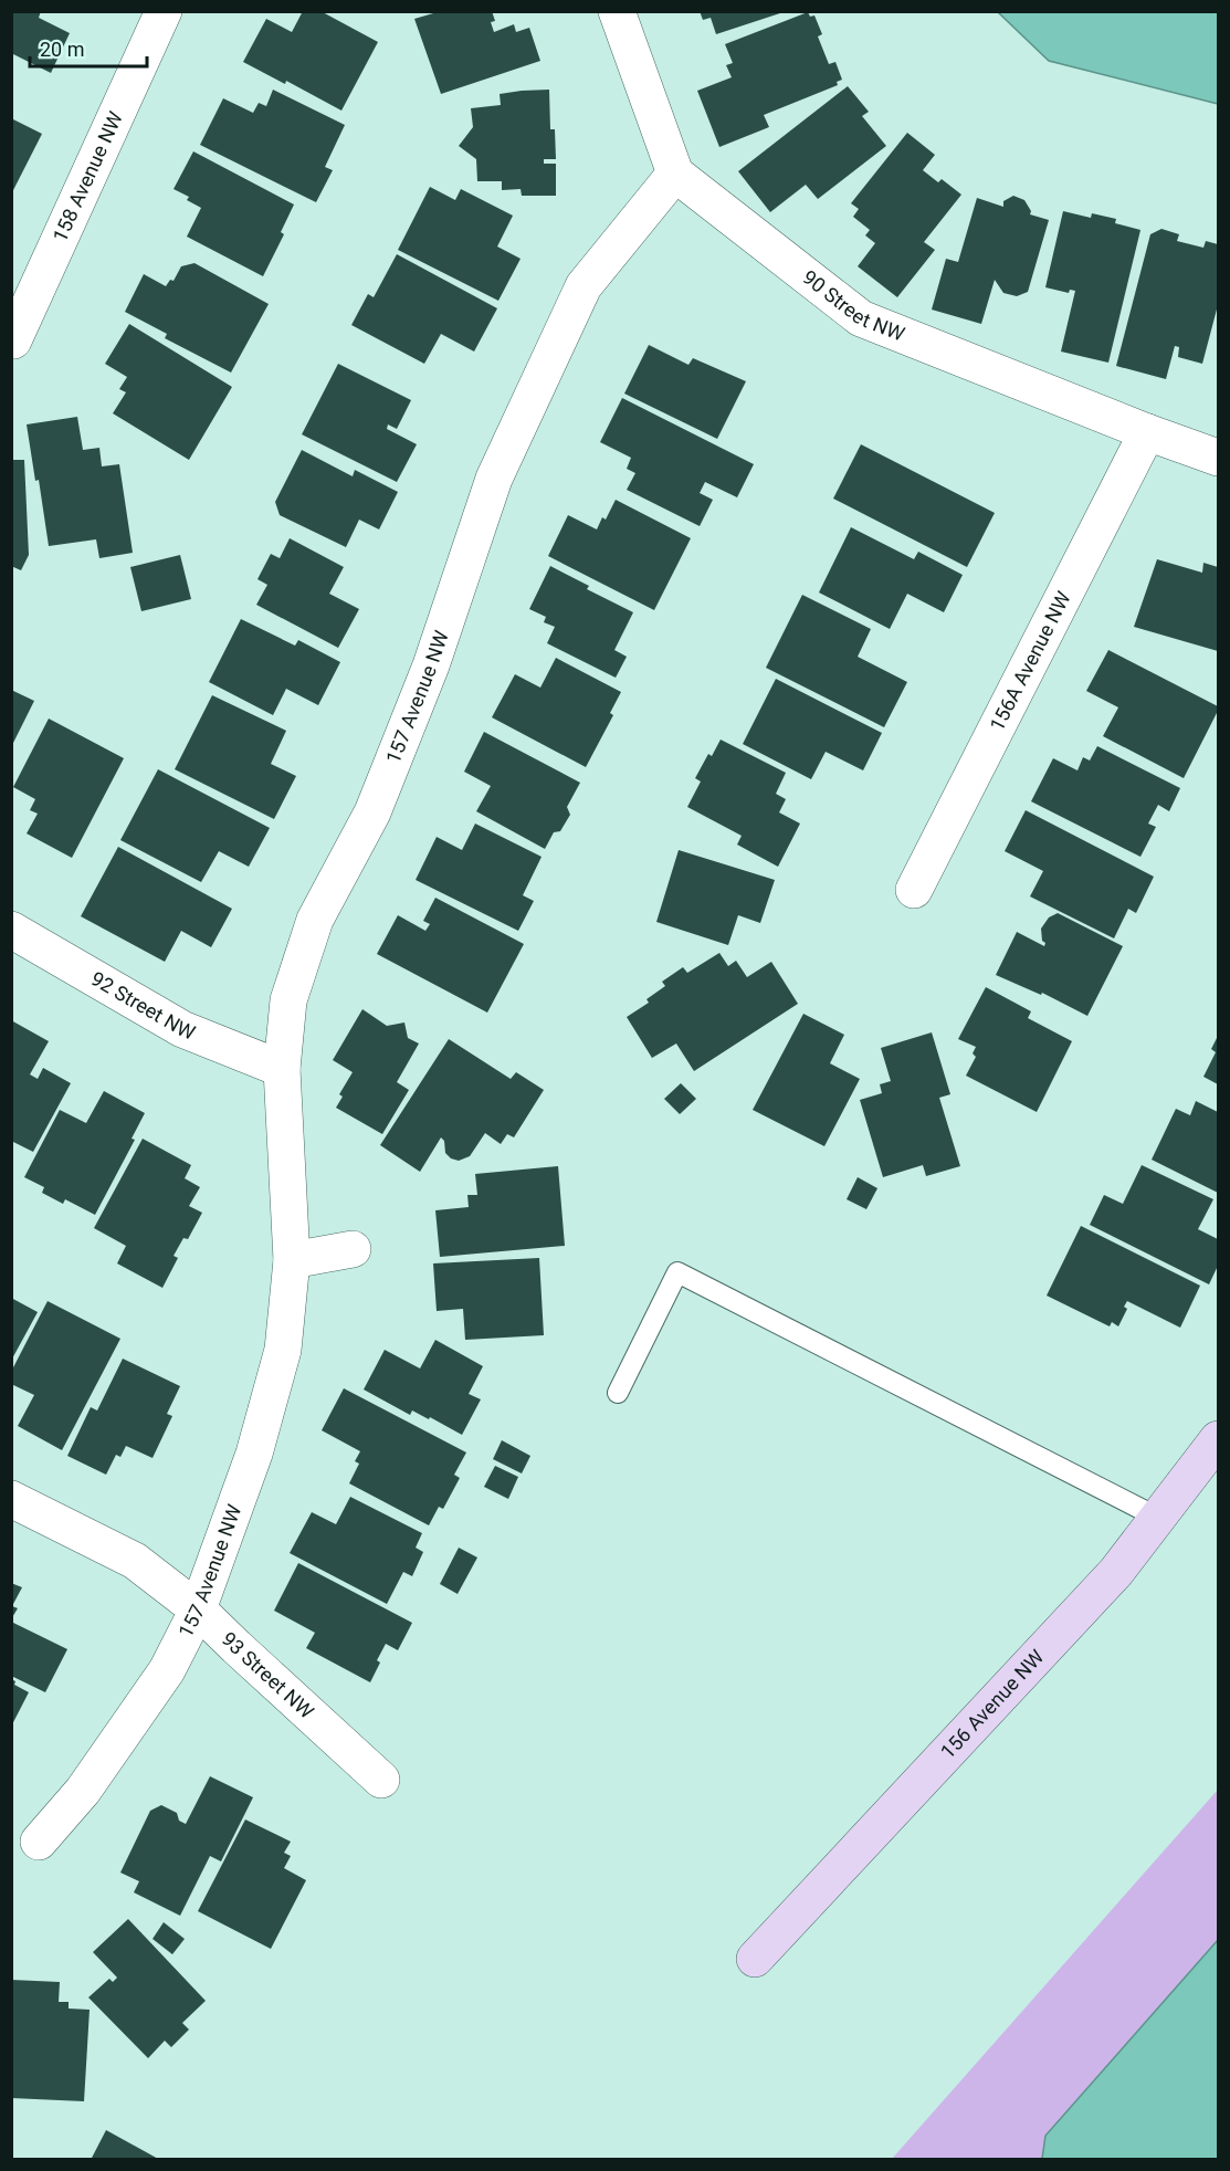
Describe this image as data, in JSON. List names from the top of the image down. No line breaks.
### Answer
{"streets":{"street":["158 Avenue NW","90 Street NW","156A Avenue NW","157 Avenue NW","92 Street NW","93 Street NW","156 Avenue NW"]},"crossings":[["90 Street NW","156A Avenue NW"],["90 Street NW","157 Avenue NW"],["157 Avenue NW","92 Street NW"],["157 Avenue NW","93 Street NW"]],"scale_bar":"20 m"}
